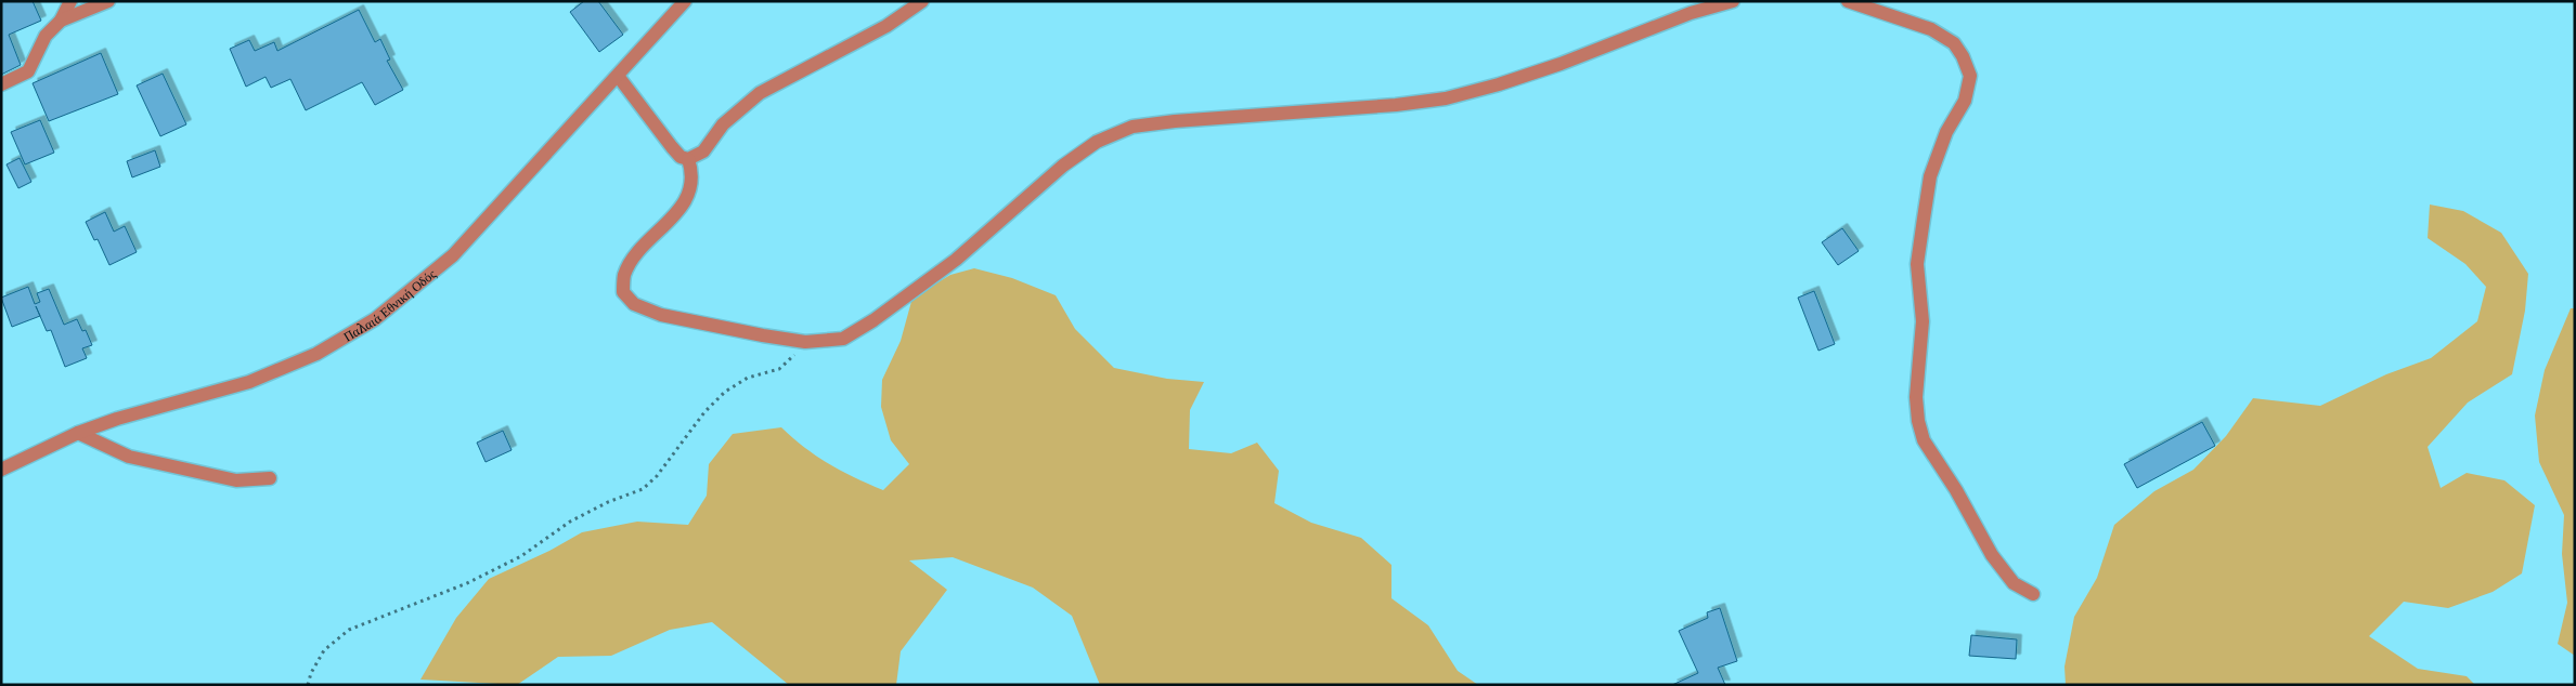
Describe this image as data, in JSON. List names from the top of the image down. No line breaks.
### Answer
{"streets":{"street":["Παλαιά Εθνική Οδός"]}}
